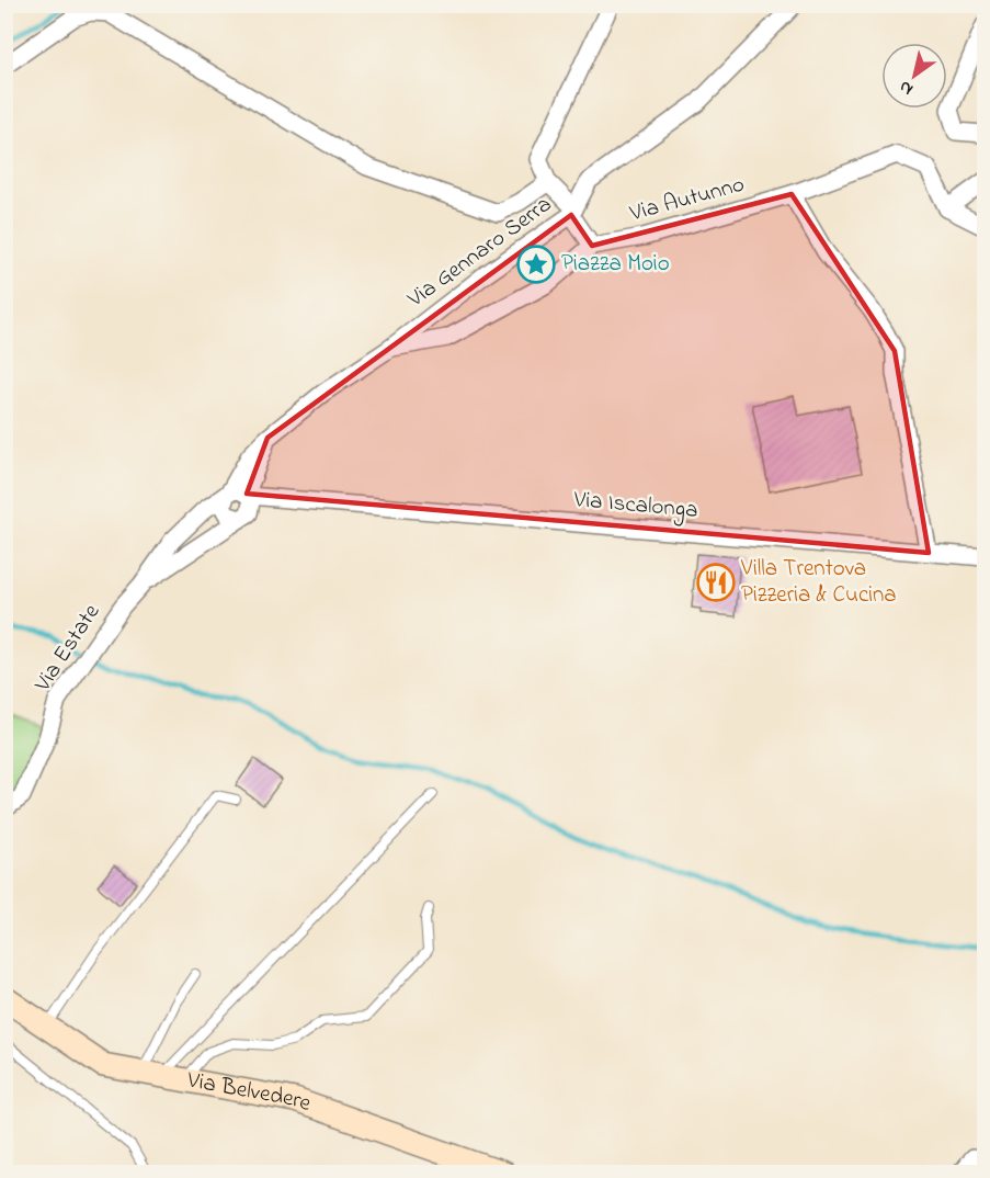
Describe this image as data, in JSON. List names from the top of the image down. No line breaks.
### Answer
{"streets":{"street":["Via Autunno","Via Gennaro Serra","Via Iscalonga","Via Estate","Via Belvedere"]},"crossings":[["Via Iscalonga","Via Estate"]],"places":{"place":["Piazza Moio"],"restaurant":["Villa Trentova Pizzeria & Cucina"]},"north":"bottom left"}
